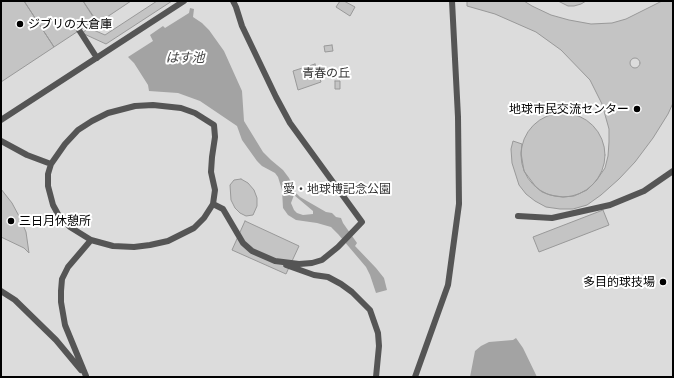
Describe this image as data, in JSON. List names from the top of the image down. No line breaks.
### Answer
{"water":["はす池"],"parks":["青春の丘","愛・地球博記念公園"],"places":["ジブリの大倉庫","地球市民交流センター","三日月休憩所","多目的球技場"]}
